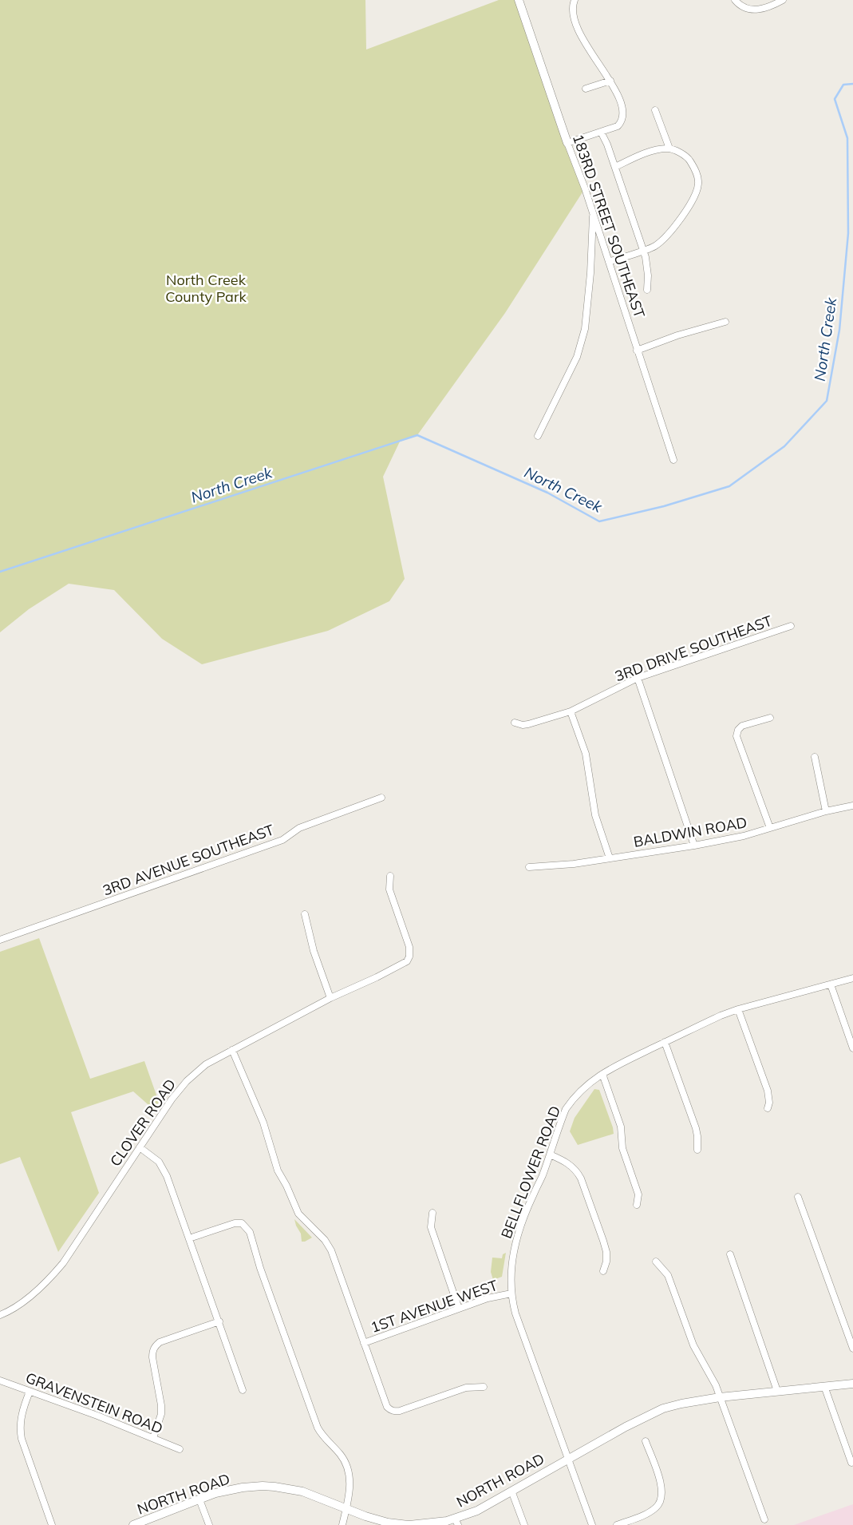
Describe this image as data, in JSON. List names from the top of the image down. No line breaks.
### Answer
{"streets":{"street":["183RD STREET SOUTHEAST","3RD DRIVE SOUTHEAST","BALDWIN ROAD","3RD AVENUE SOUTHEAST","CLOVER ROAD","BELLFLOWER ROAD","1ST AVENUE WEST","GRAVENSTEIN ROAD","NORTH ROAD"]},"crossings":[["BELLFLOWER ROAD","1ST AVENUE WEST"],["BELLFLOWER ROAD","NORTH ROAD"]],"water":["North Creek"],"parks":["North Creek County Park"]}
